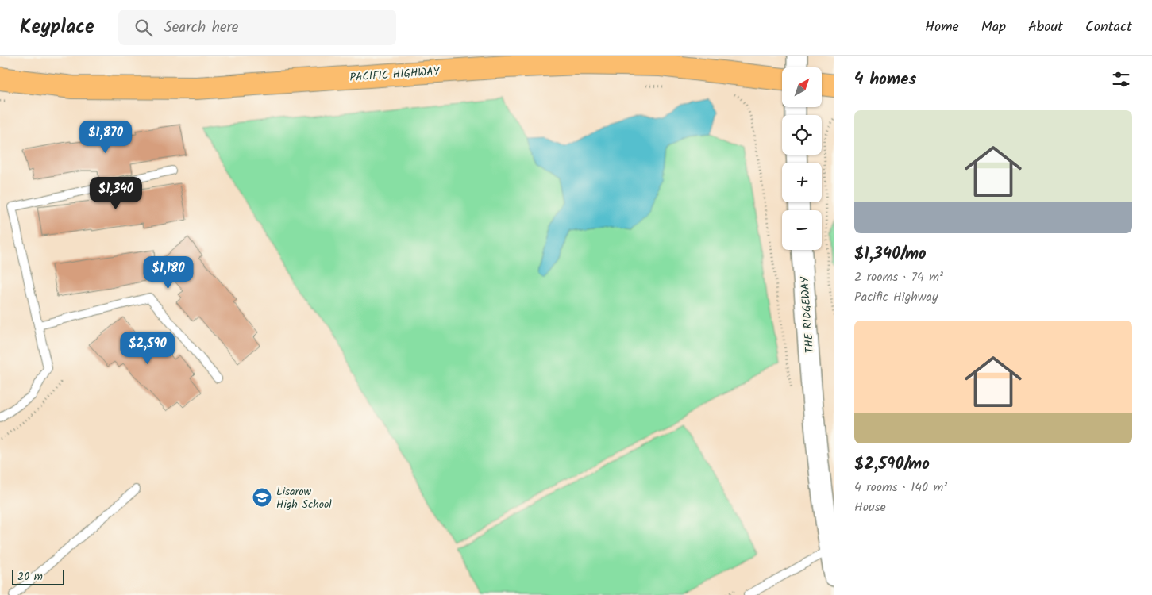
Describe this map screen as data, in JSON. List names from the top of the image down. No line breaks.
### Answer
{"streets":{"main road":["PACIFIC HIGHWAY"],"street":["THE RIDGEWAY"]},"places":{"school or university":["Lisarow High School"]},"scale_bar":"20 m","north":"top right","page":{"header":"Keyplace","search":"Search here","nav":["Home","Map","About","Contact"],"heading":"4 homes","map_buttons":["+","−"],"list":[{"name":"$1,340/mo","note":"2 rooms · 74 m² · Pacific Highway"},{"name":"$2,590/mo","note":"4 rooms · 140 m² · House"}],"price":["$1,870","$1,340","$1,180","$2,590"],"scale":"20 m"}}
